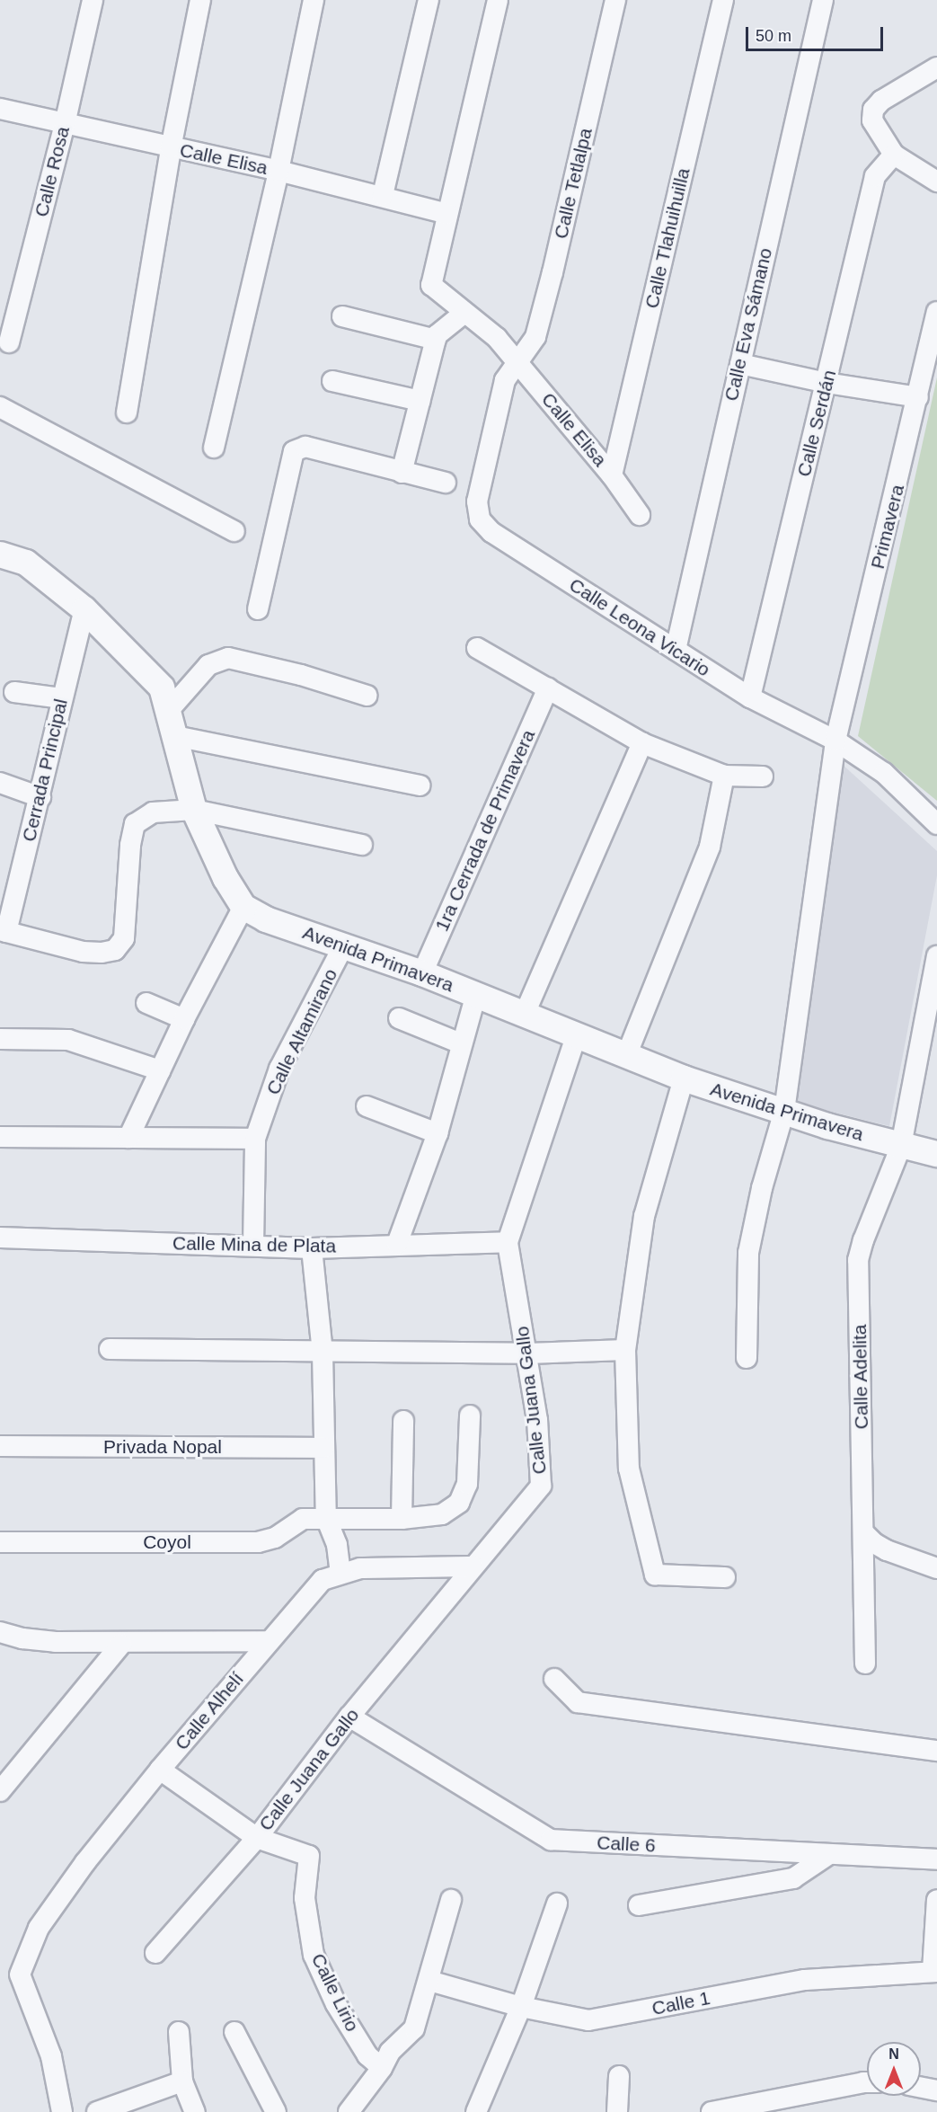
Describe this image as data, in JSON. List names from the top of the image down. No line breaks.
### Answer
{"streets":{"street":["Calle Elisa","Calle Rosa","Calle Tetlalpa","Calle Tlahuihuilla","Calle Eva Sámano","Calle Serdán","Primavera","Calle Leona Vicario","Cerrada Principal","1ra Cerrada de Primavera","Avenida Primavera","Calle Altamirano","Calle Mina de Plata","Calle Adelita","Calle Juana Gallo","Privada Nopal","Coyol","Calle Alhelí","Calle 6","Calle Lirio","Calle 1"]},"crossings":[["Calle Elisa","Calle Rosa"],["Calle Elisa","Calle Tetlalpa"],["Calle Elisa","Calle Tlahuihuilla"],["Calle Elisa","Calle Leona Vicario"],["Calle Tetlalpa","Calle Leona Vicario"],["Calle Eva Sámano","Calle Leona Vicario"],["Calle Serdán","Calle Leona Vicario"],["Primavera","Calle Leona Vicario"],["Primavera","Avenida Primavera"],["Cerrada Principal","Avenida Primavera"],["1ra Cerrada de Primavera","Avenida Primavera"],["Avenida Primavera","Calle Altamirano"],["Avenida Primavera","Calle Adelita"],["Avenida Primavera","Calle Juana Gallo"],["Calle Altamirano","Calle Mina de Plata"],["Calle Mina de Plata","Calle Juana Gallo"],["Calle Juana Gallo","Calle Alhelí"],["Calle Juana Gallo","Calle 6"],["Calle Juana Gallo","Calle Lirio"],["Calle Alhelí","Calle Lirio"]],"scale_bar":"50 m","north":"top"}
